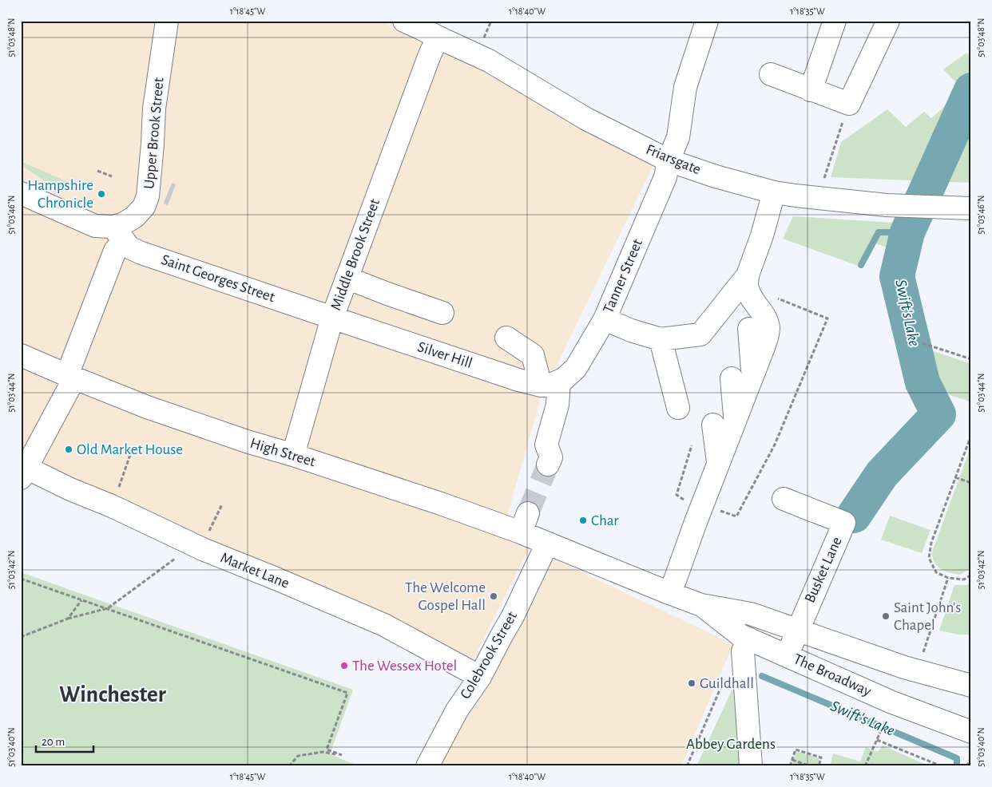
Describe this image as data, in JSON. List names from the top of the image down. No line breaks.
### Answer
{"streets":{"street":["Upper Brook Street","Friarsgate","Middle Brook Street","Tanner Street","Saint Georges Street","Silver Hill","High Street","Busket Lane","Market Lane","Colebrook Street","The Broadway"]},"crossings":[["Upper Brook Street","Saint Georges Street"],["Friarsgate","Middle Brook Street"],["Friarsgate","Tanner Street"],["Middle Brook Street","Saint Georges Street"],["Middle Brook Street","Silver Hill"],["Middle Brook Street","High Street"],["Tanner Street","Silver Hill"],["Saint Georges Street","Silver Hill"],["High Street","Colebrook Street"],["High Street","The Broadway"],["Busket Lane","The Broadway"],["Market Lane","Colebrook Street"],["Colebrook Street","The Broadway"]],"districts":["Winchester"],"water":["Swift's Lake"],"parks":["Abbey Gardens"],"places":["Hampshire Chronicle","Old Market House","Char","The Welcome Gospel Hall","Saint John's Chapel","The Wessex Hotel","Guildhall"],"scale_bar":"20 m","coordinates":["1°18'45\"W","1°18'40\"W","1°18'35\"W","51°03'48\"N","51°03'46\"N","51°03'44\"N","51°03'42\"N","51°03'40\"N"]}
